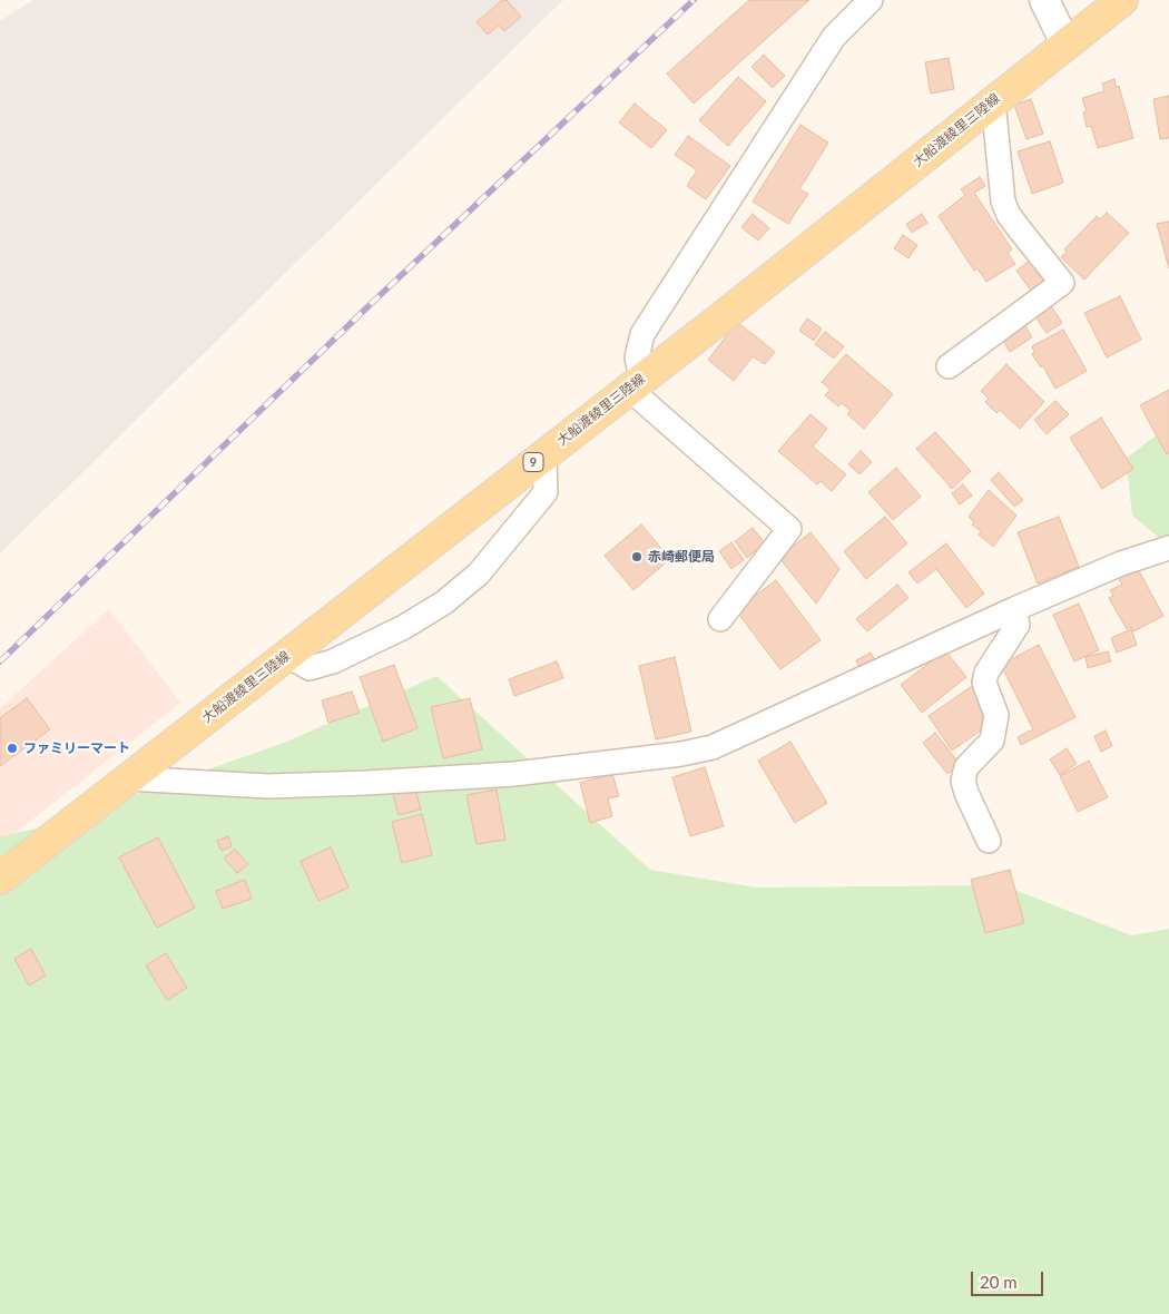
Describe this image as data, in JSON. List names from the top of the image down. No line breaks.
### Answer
{"streets":{"main road":["大船渡綾里三陸線","9"]},"places":["赤崎郵便局","ファミリーマート"],"scale_bar":"20 m"}
